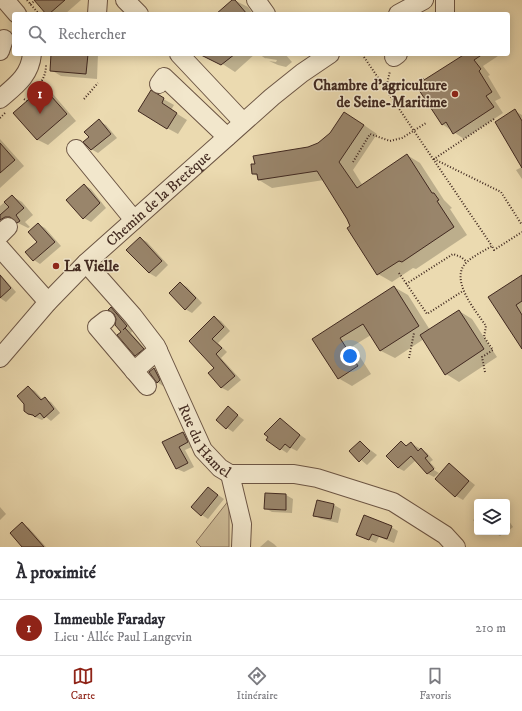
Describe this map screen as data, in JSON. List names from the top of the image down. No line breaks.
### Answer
{"streets":{"street":["Chemin de la Bretèque","Rue du Hamel"]},"crossings":[["Chemin de la Bretèque","Rue du Hamel"]],"places":["Chambre d'agriculture de Seine-Maritime","La Vielle"],"page":{"search":"Rechercher","pins":"1","heading":"À proximité","list":[{"mark":"1","name":"Immeuble Faraday","note":"Lieu · Allée Paul Langevin","value":"210 m"}],"nav":["Carte","Itinéraire","Favoris"]}}
